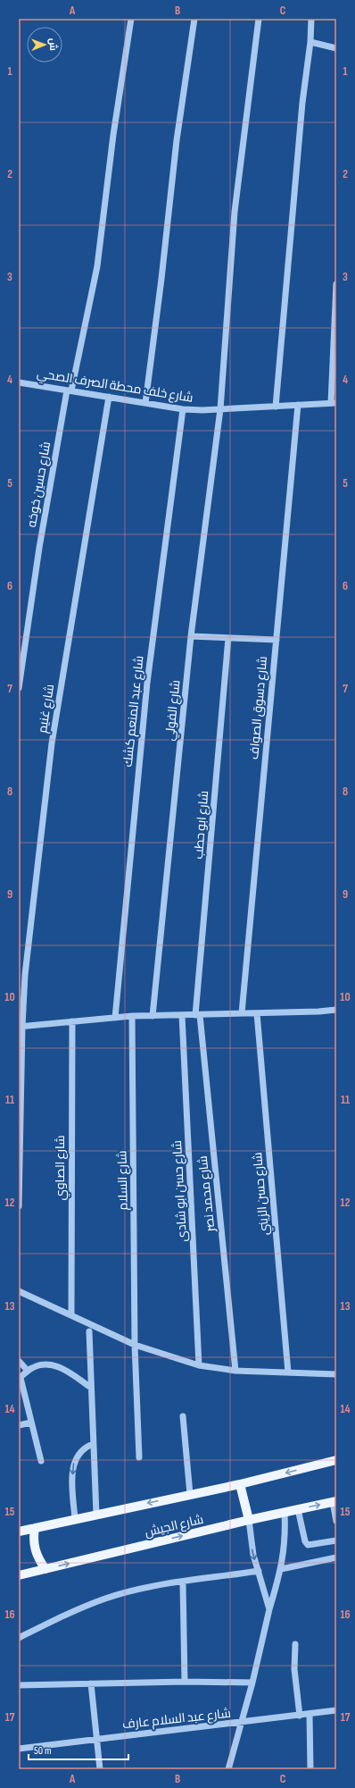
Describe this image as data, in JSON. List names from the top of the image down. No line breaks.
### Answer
{"streets":{"main road":["شارع الجيش"],"street":["شارع خلف محطة الصرف الصحي","شارع حسين خوخه","شارع دسوق الصواف","شارع غنيم","شارع الفولي","شارع عبد المنعم كشك","شارع ابو حطب","شارع الصاوي","شارع السلام","شارع حسن ابو شادى","شارع محمد نصر","شارع حسن الزيني","شارع عبد السلام عارف"]},"crossings":[["شارع خلف محطة الصرف الصحي","شارع حسين خوخه"],["شارع خلف محطة الصرف الصحي","شارع دسوق الصواف"],["شارع خلف محطة الصرف الصحي","شارع غنيم"],["شارع خلف محطة الصرف الصحي","شارع الفولي"],["شارع خلف محطة الصرف الصحي","شارع عبد المنعم كشك"],["شارع ابو حطب","شارع محمد نصر"]],"scale_bar":"50 m","north":"right","grid":{"columns":["A","B","C"],"rows":["1","2","3","4","5","6","7","8","9","10","11","12","13","14","15","16","17"]}}
